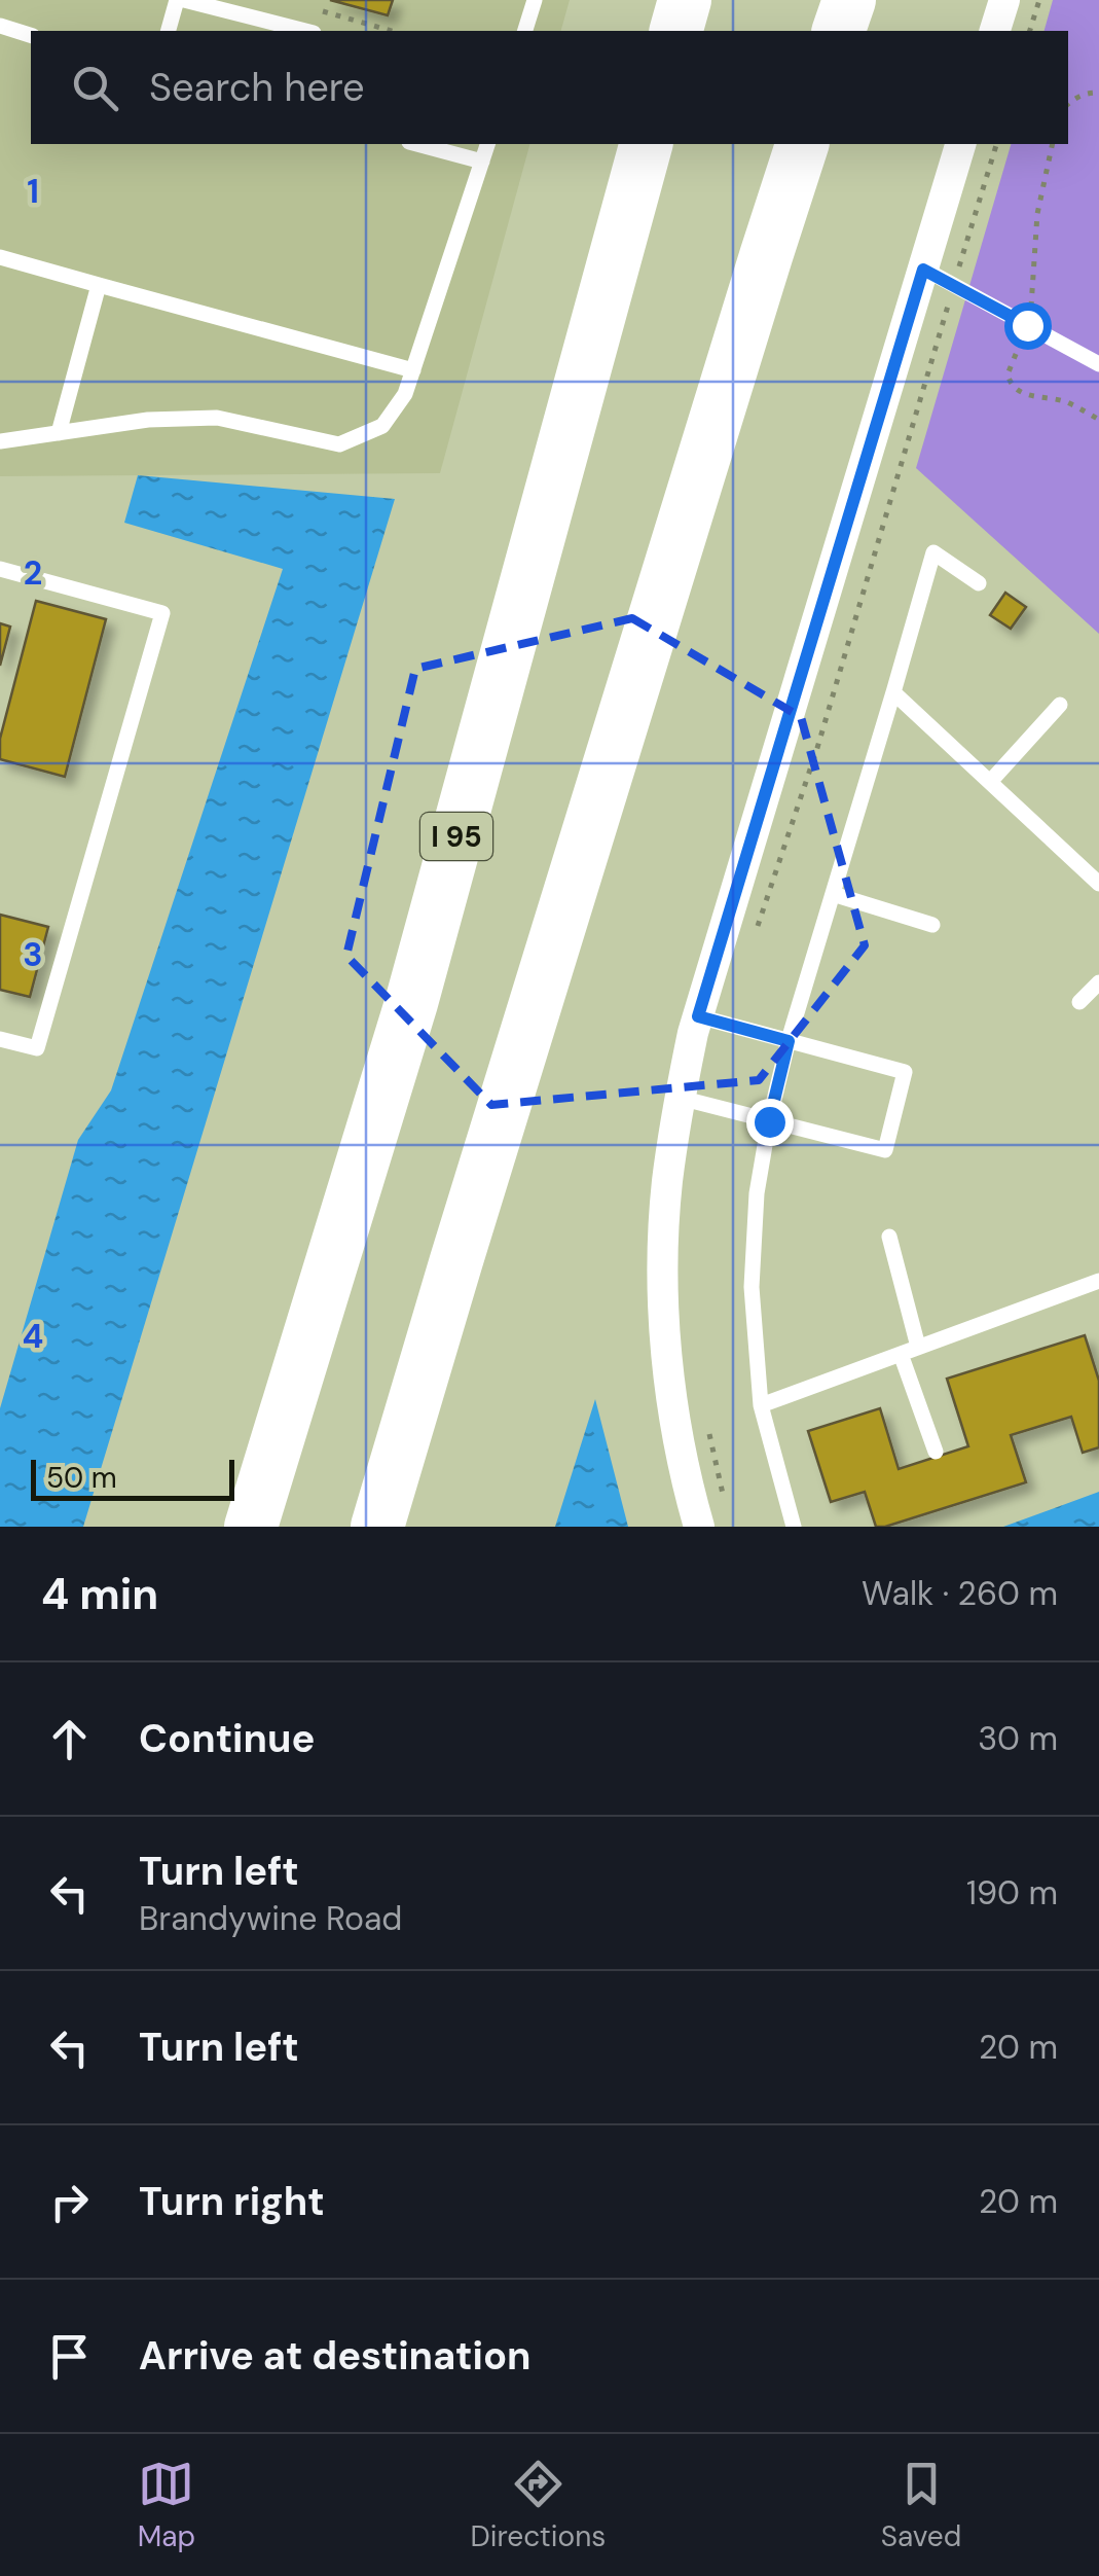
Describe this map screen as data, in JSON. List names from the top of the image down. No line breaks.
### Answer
{"streets":{"highway":["I 95"]},"scale_bar":"50 m","page":{"search":"Search here","scale":"50 m","heading":["4 min","Walk · 260 m"],"list":[["Continue","30 m"],["Turn left","Brandywine Road","190 m"],["Turn left","20 m"],["Turn right","20 m"],"Arrive at destination"],"nav":["Map","Directions","Saved"]},"grid":{"rows":["1","2","3","4"]}}
